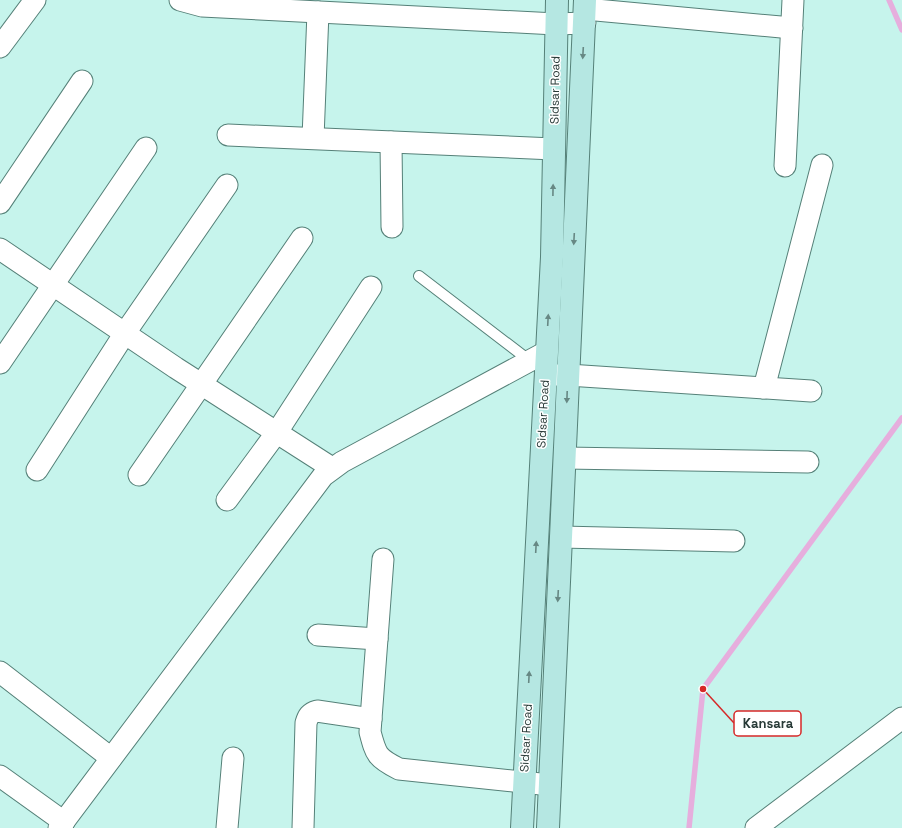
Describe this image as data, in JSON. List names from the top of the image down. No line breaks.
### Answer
{"streets":{"main road":["Sidsar Road"]},"places":["Kansara"]}
